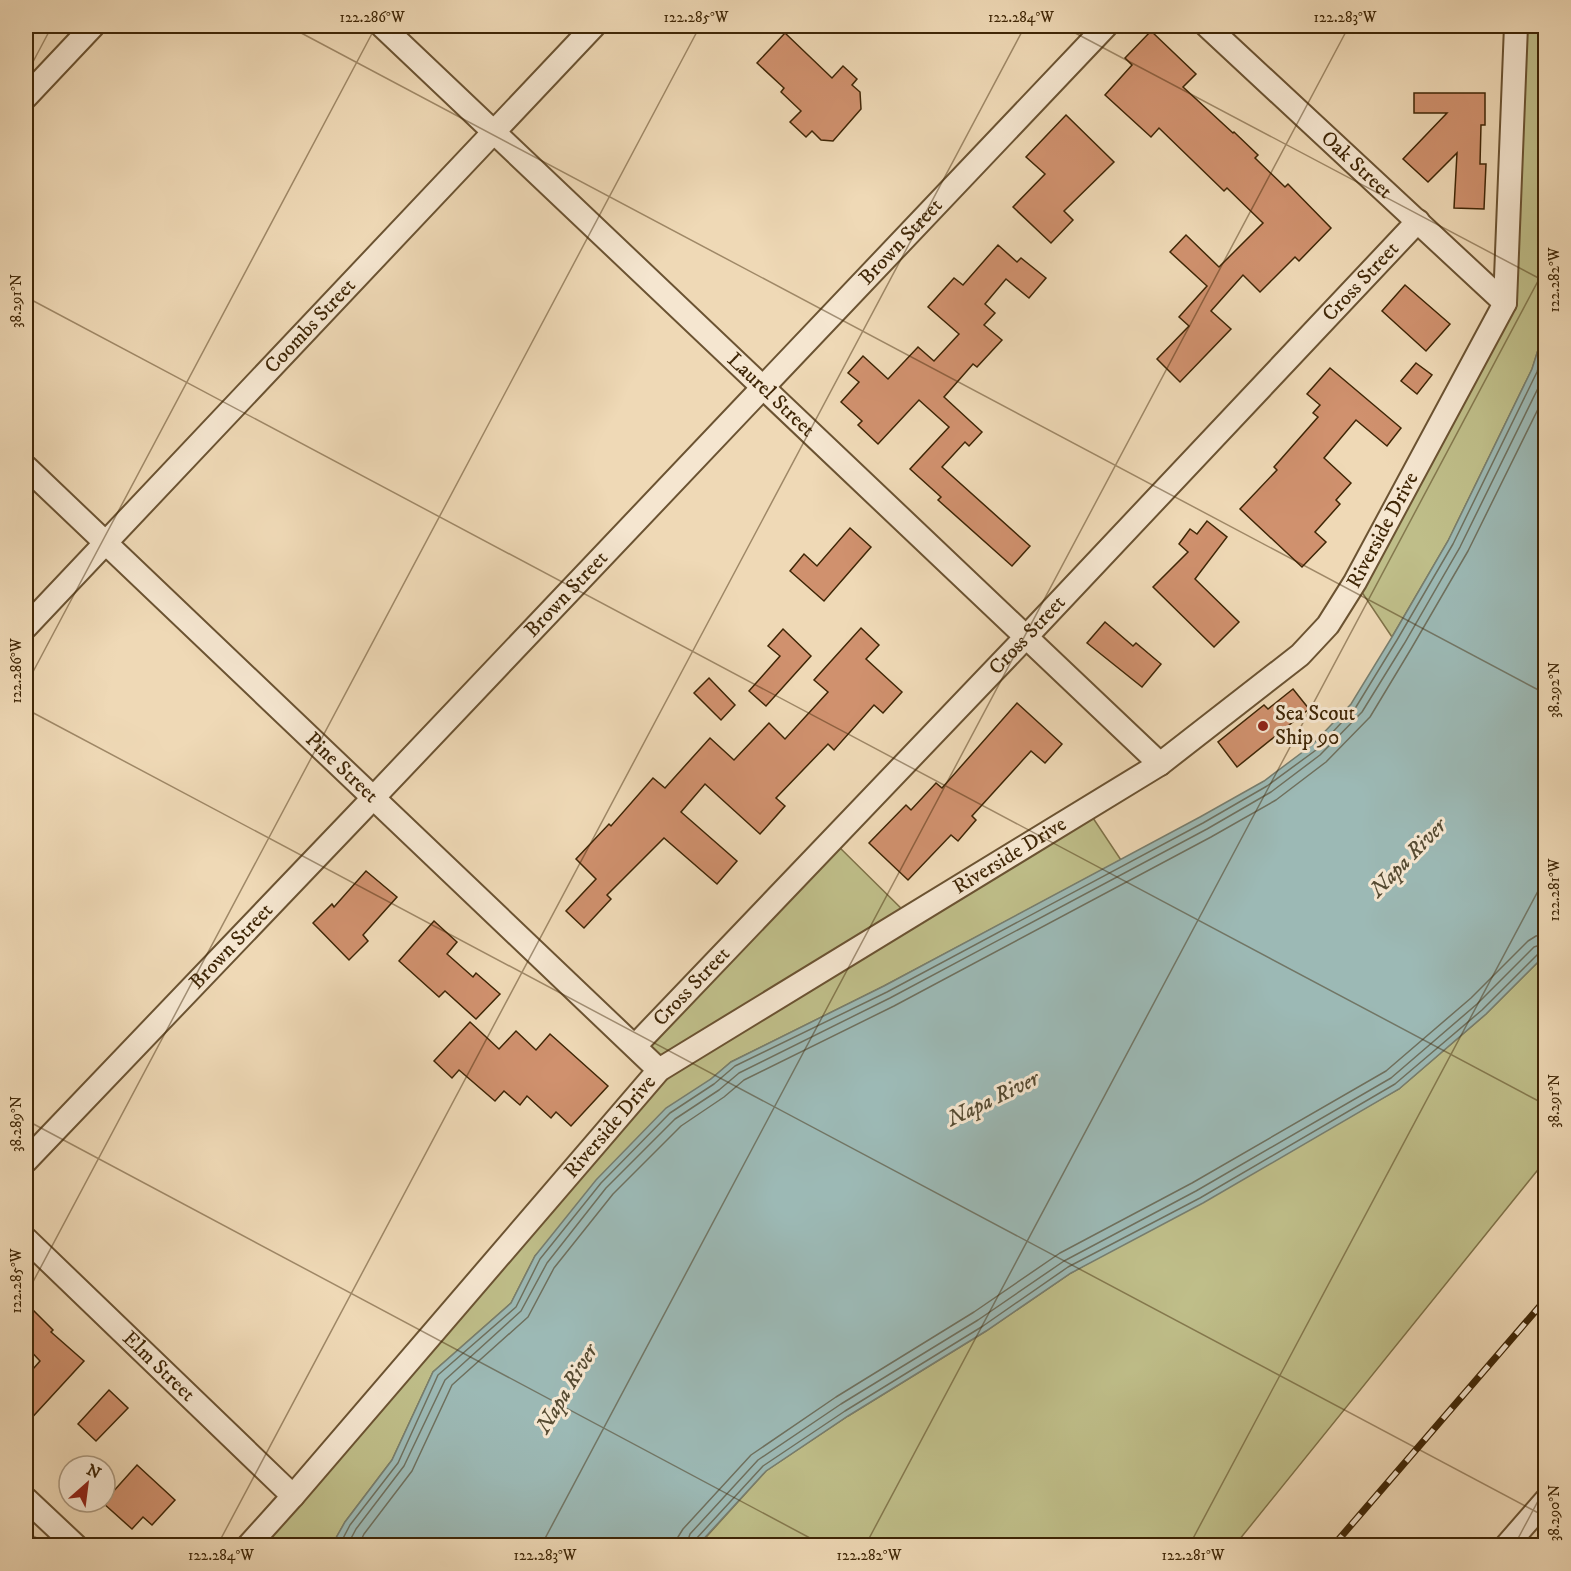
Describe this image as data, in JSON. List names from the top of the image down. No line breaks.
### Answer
{"streets":{"street":["Oak Street","Brown Street","Cross Street","Coombs Street","Laurel Street","Riverside Drive","Pine Street","Elm Street"]},"crossings":[["Oak Street","Cross Street"],["Oak Street","Riverside Drive"],["Brown Street","Laurel Street"],["Brown Street","Pine Street"],["Cross Street","Laurel Street"],["Cross Street","Pine Street"],["Coombs Street","Laurel Street"],["Coombs Street","Pine Street"],["Laurel Street","Riverside Drive"],["Riverside Drive","Pine Street"],["Riverside Drive","Elm Street"]],"water":["Napa River"],"places":["Sea Scout Ship 90"],"north":"top right","coordinates":["122.286°W","122.285°W","122.284°W","122.283°W","122.282°W","38.291°N","38.292°N","122.281°W","38.289°N","38.290°N"]}
